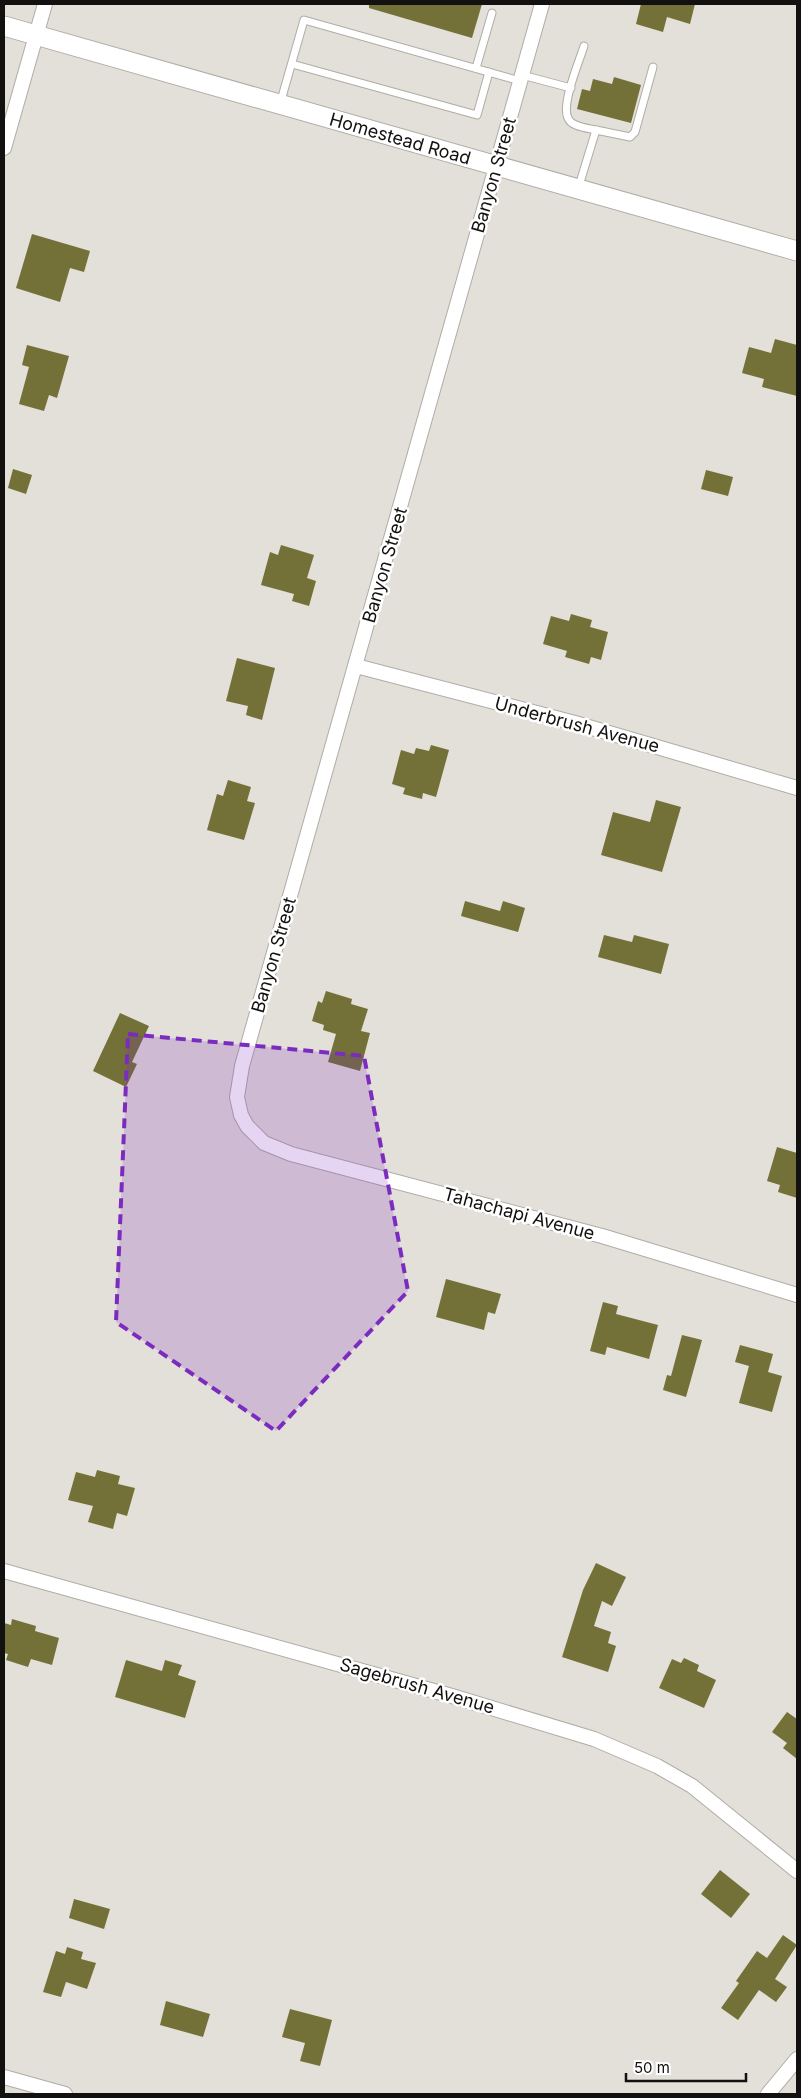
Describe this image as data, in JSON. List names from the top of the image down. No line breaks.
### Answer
{"streets":{"main road":["Homestead Road"],"street":["Banyon Street","Underbrush Avenue","Tahachapi Avenue","Sagebrush Avenue"]},"crossings":[["Homestead Road","Banyon Street"],["Banyon Street","Underbrush Avenue"],["Banyon Street","Tahachapi Avenue"]],"scale_bar":"50 m"}
